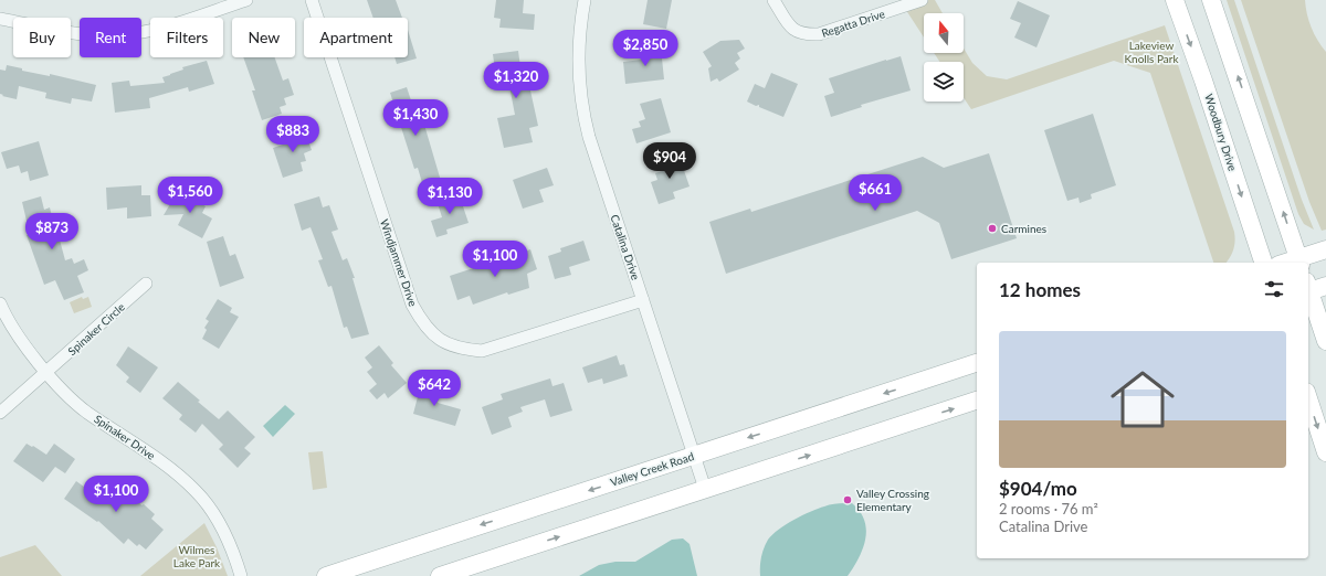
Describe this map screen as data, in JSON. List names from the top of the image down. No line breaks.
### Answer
{"streets":{"main road":["Woodbury Drive","Valley Creek Road"],"street":["Regatta Drive","Catalina Drive","Windjammer Drive","Spinaker Circle","Spinaker Drive"]},"crossings":[["Catalina Drive","Windjammer Drive"],["Catalina Drive","Valley Creek Road"],["Spinaker Circle","Spinaker Drive"]],"parks":["Lakeview Knolls Park","Wilmes Lake Park"],"places":["Carmines","Valley Crossing Elementary"],"north":"top","page":{"chip":["Buy","Rent","Filters","New","Apartment"],"price":["$2,850","$1,320","$1,430","$883","$904","$661","$1,560","$1,130","$873","$1,100","$642","$1,100"],"heading":"12 homes","list":[{"name":"$904/mo","note":"2 rooms · 76 m² · Catalina Drive"}]}}
